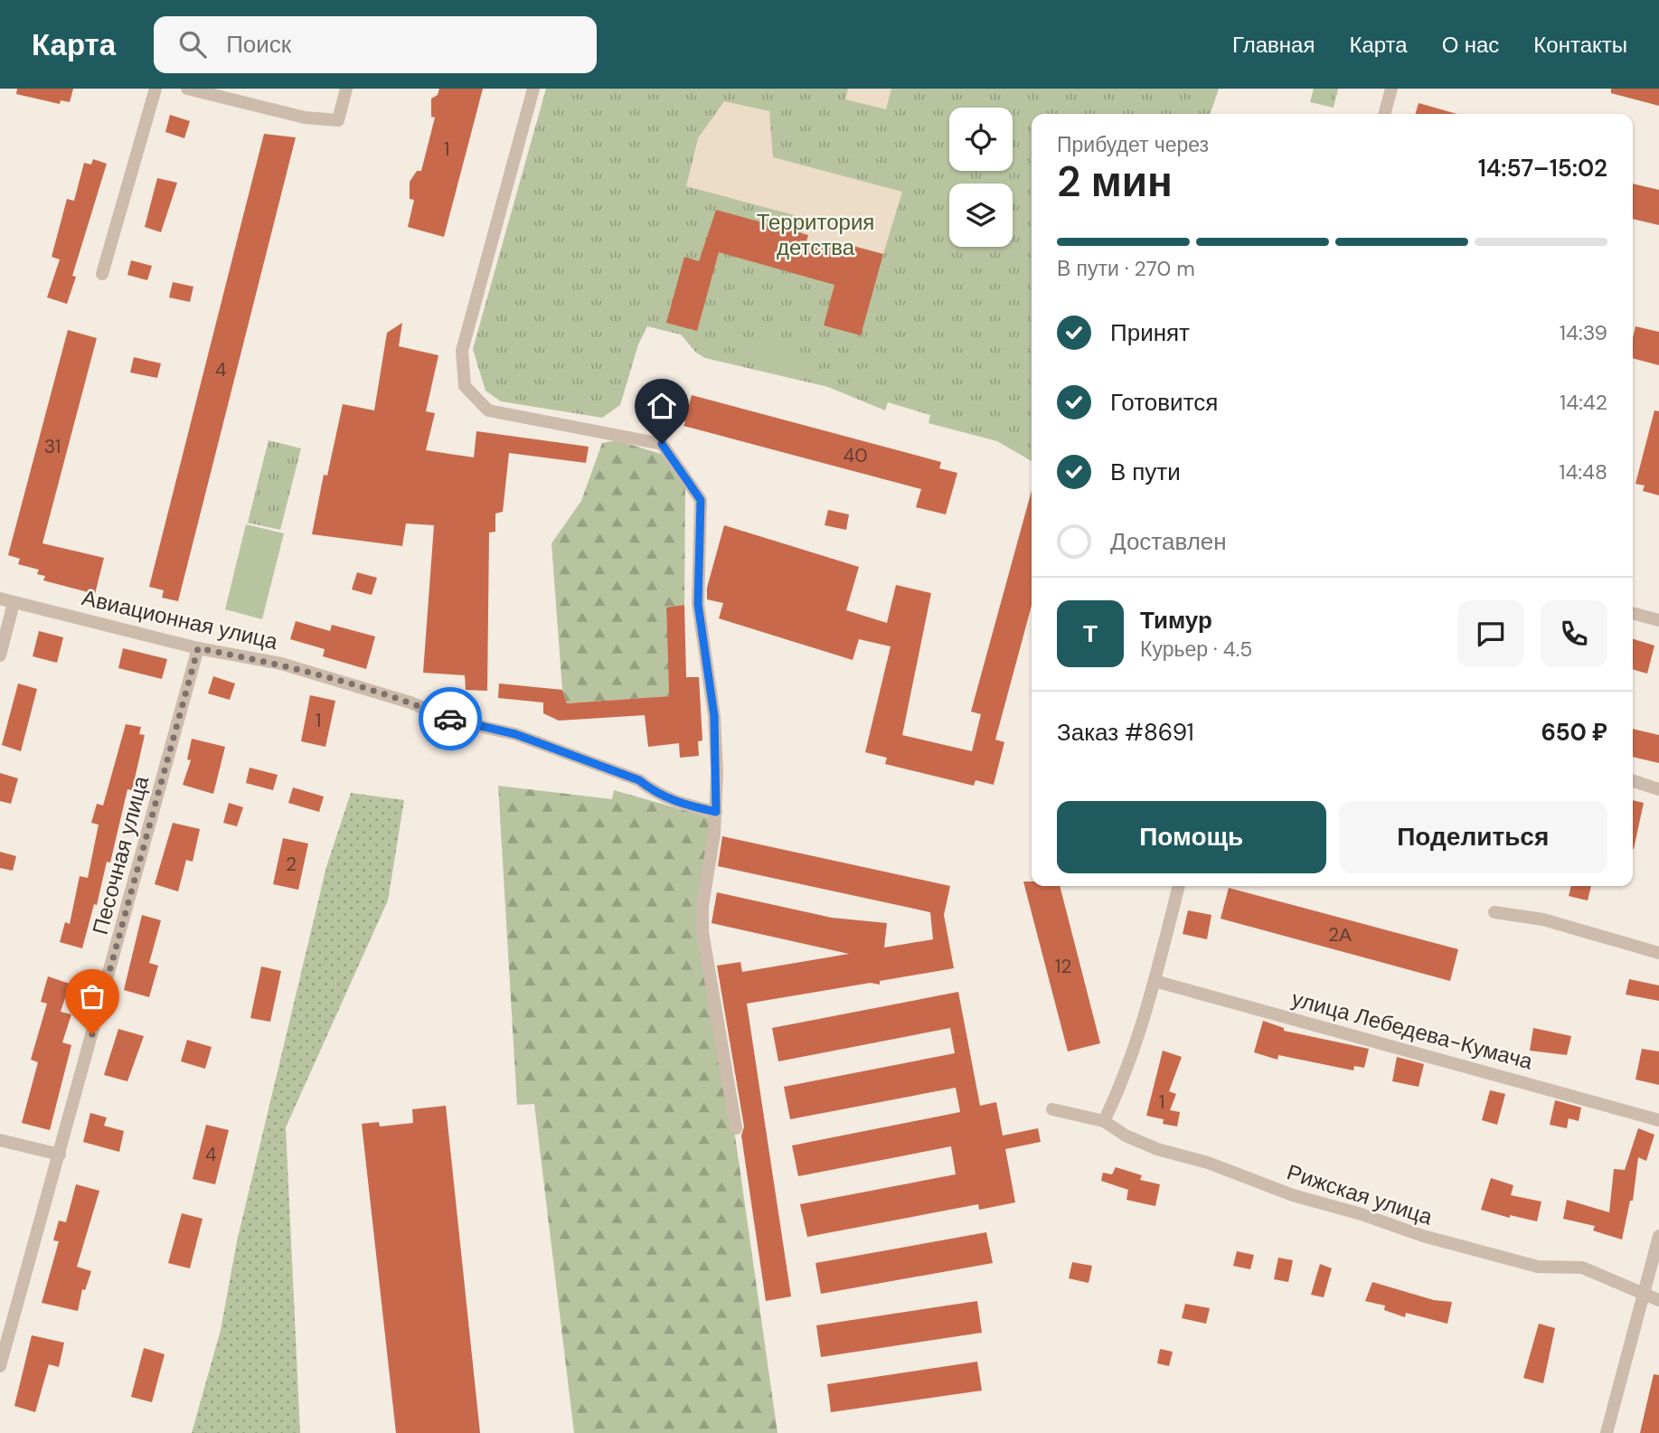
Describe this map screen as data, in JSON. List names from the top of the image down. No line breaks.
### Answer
{"streets":{"street":["Авиационная улица","Песочная улица","улица Лебедева-Кумача","Рижская улица"]},"crossings":[["Авиационная улица","Песочная улица"]],"parks":["Территория детства"],"house_numbers":["1","4","31","40","1","2","2А","12","1","4"],"page":{"header":"Карта","search":"Поиск","nav":["Главная","Карта","О нас","Контакты"],"heading":["2 мин","Прибудет через","14:57–15:02"],"panel":["Тимур","Курьер · 4.5","Заказ #8691","650 ₽"],"bar":"В пути · 270 m","list":[["Принят","14:39"],["Готовится","14:42"],["В пути","14:48"],"Доставлен"],"round":"Т","buttons":["Помощь","Поделиться"]}}
